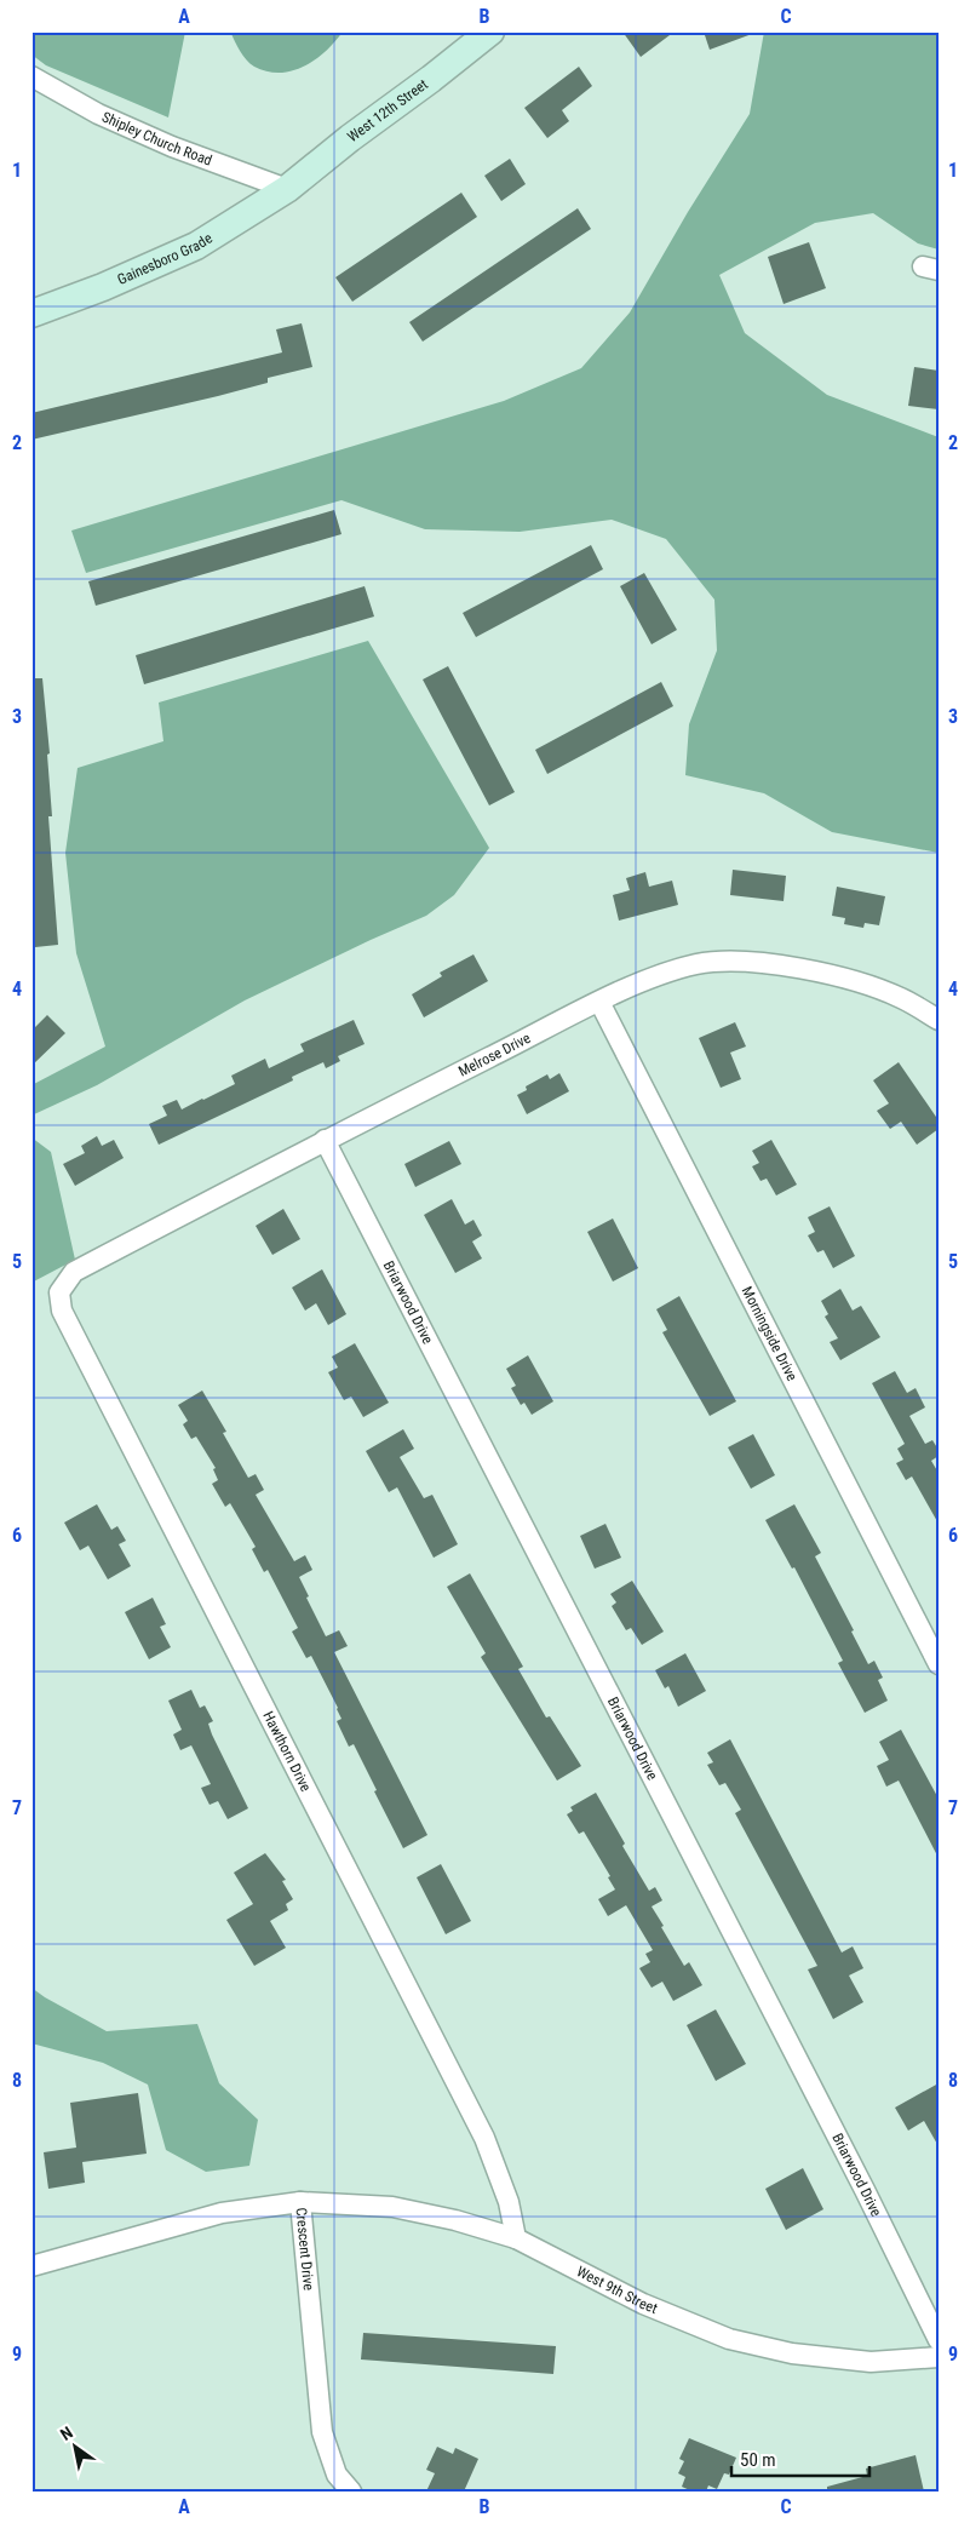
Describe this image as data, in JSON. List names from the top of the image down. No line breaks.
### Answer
{"streets":{"main road":["West 12th Street","Gainesboro Grade"],"street":["Shipley Church Road","Melrose Drive","Briarwood Drive","Morningside Drive","Hawthorn Drive","Crescent Drive","West 9th Street"]},"crossings":[["West 12th Street","Shipley Church Road"],["West 12th Street","Gainesboro Grade"],["Shipley Church Road","Gainesboro Grade"],["Melrose Drive","Briarwood Drive"],["Melrose Drive","Morningside Drive"],["Melrose Drive","Hawthorn Drive"],["Hawthorn Drive","West 9th Street"],["Crescent Drive","West 9th Street"]],"scale_bar":"50 m","north":"top left","grid":{"columns":["A","B","C"],"rows":["1","2","3","4","5","6","7","8","9"]}}
